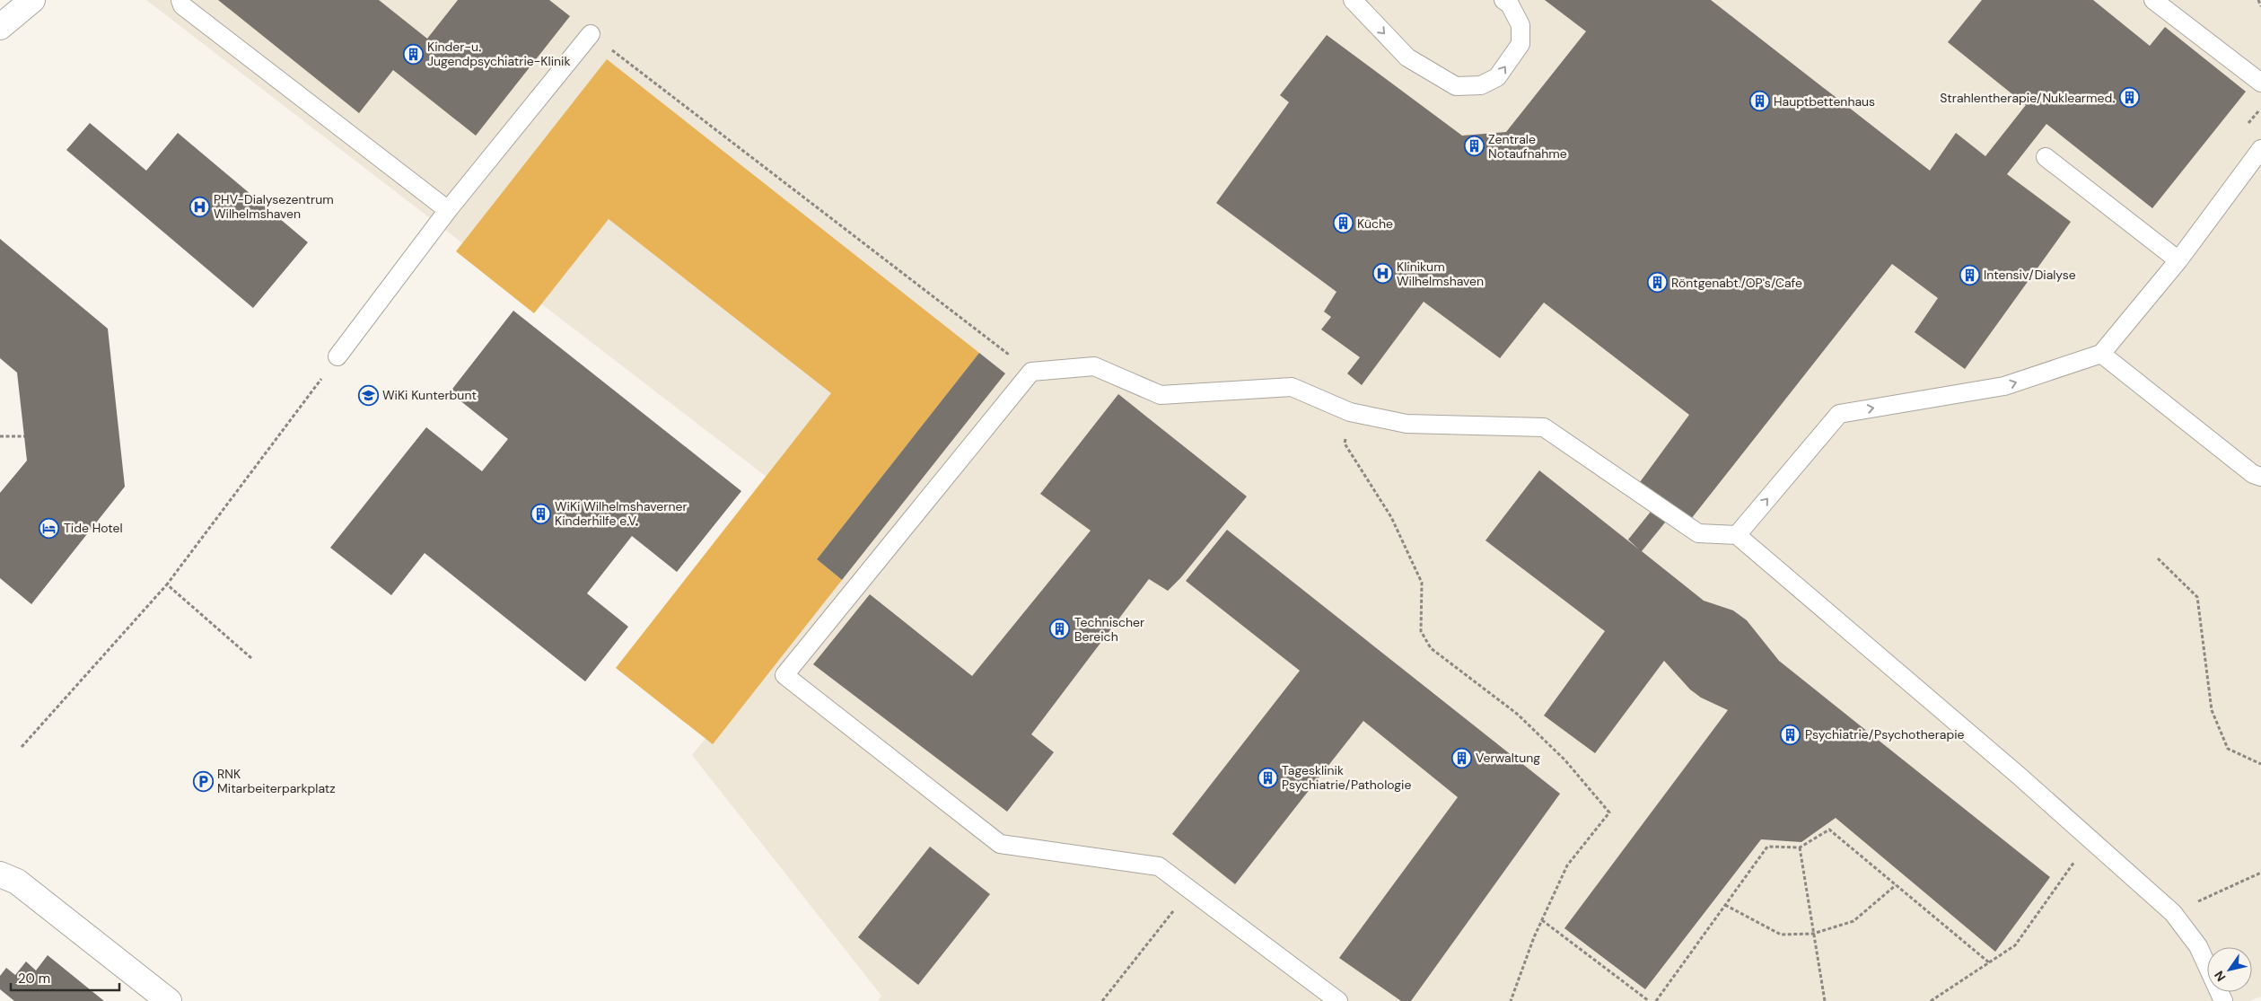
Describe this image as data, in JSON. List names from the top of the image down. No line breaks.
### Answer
{"places":{"building":["Kinder-u. Jugendpsychiatrie-Klinik","Strahlentherapie/Nuklearmed.","Hauptbettenhaus","Zentrale Notaufnahme","Küche","Intensiv/Dialyse","Röntgenabt./OP's/Cafe","WiKi Wilhelmshaverner Kinderhilfe e.V.","Technischer Bereich","Psychiatrie/Psychotherapie","Verwaltung","Tagesklinik Psychiatrie/Pathologie"],"hospital":["PHV-Dialysezentrum Wilhelmshaven","Klinikum Wilhelmshaven"],"school or university":["WiKi Kunterbunt"],"hotel":["Tide Hotel"],"parking":["RNK Mitarbeiterparkplatz"]},"scale_bar":"20 m","north":"bottom left"}
